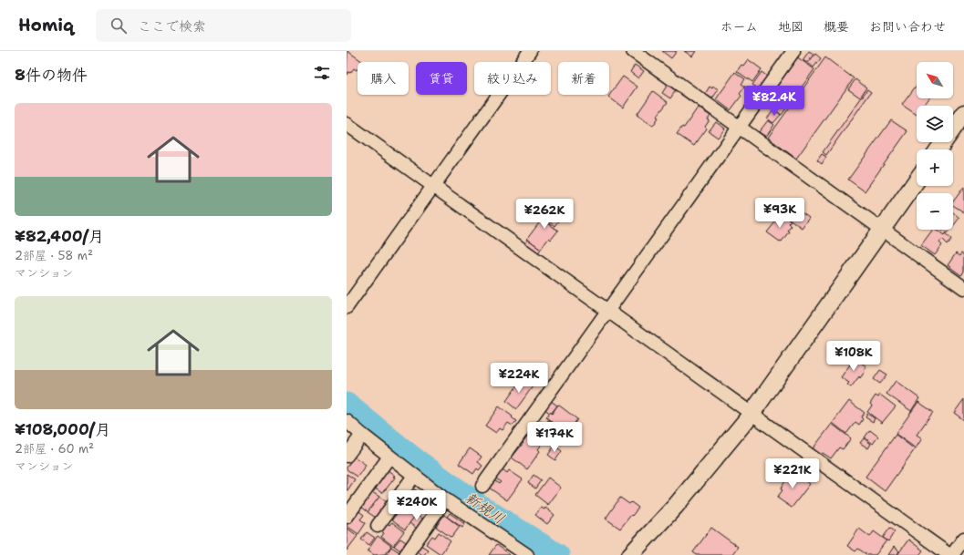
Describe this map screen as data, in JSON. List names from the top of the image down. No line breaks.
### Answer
{"water":["新規川"],"north":"top left","page":{"header":"Homiq","search":"ここで検索","nav":["ホーム","地図","概要","お問い合わせ"],"heading":"8件の物件","map_buttons":["+","−"],"chip":["購入","賃貸","絞り込み","新着"],"price":["¥82.4K","¥93K","¥262K","¥108K","¥224K","¥174K","¥221K","¥240K"],"list":[{"name":"¥82,400/月","note":"2部屋 · 58 m² · マンション"},{"name":"¥108,000/月","note":"2部屋 · 60 m² · マンション"}]}}
